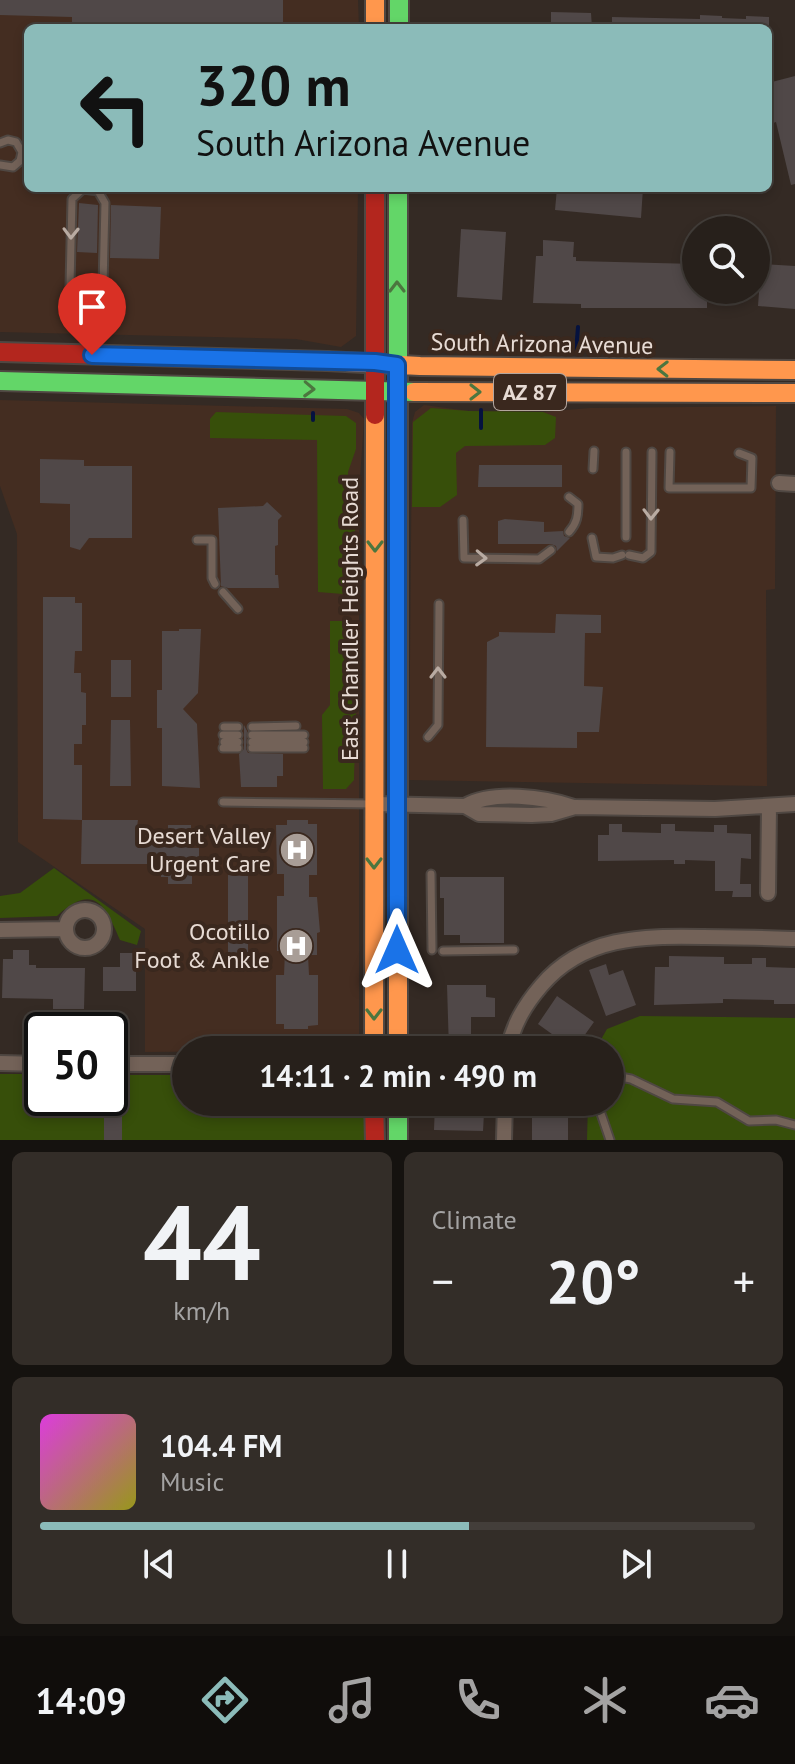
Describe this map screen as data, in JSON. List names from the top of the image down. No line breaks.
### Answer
{"streets":{"main road":["South Arizona Avenue","AZ 87","East Chandler Heights Road"]},"crossings":[["South Arizona Avenue","East Chandler Heights Road"]],"places":{"hospital":["Desert Valley Urgent Care","Ocotillo Foot & Ankle"]},"page":{"turn":["320 m","South Arizona Avenue"],"limit":"50","trip":"14:11 · 2 min · 490 m","tile":[["44","km/h"],"Climate"],"heat":["−","20°","+"],"song":["104.4 FM","Music"],"tabs":"14:09"}}
